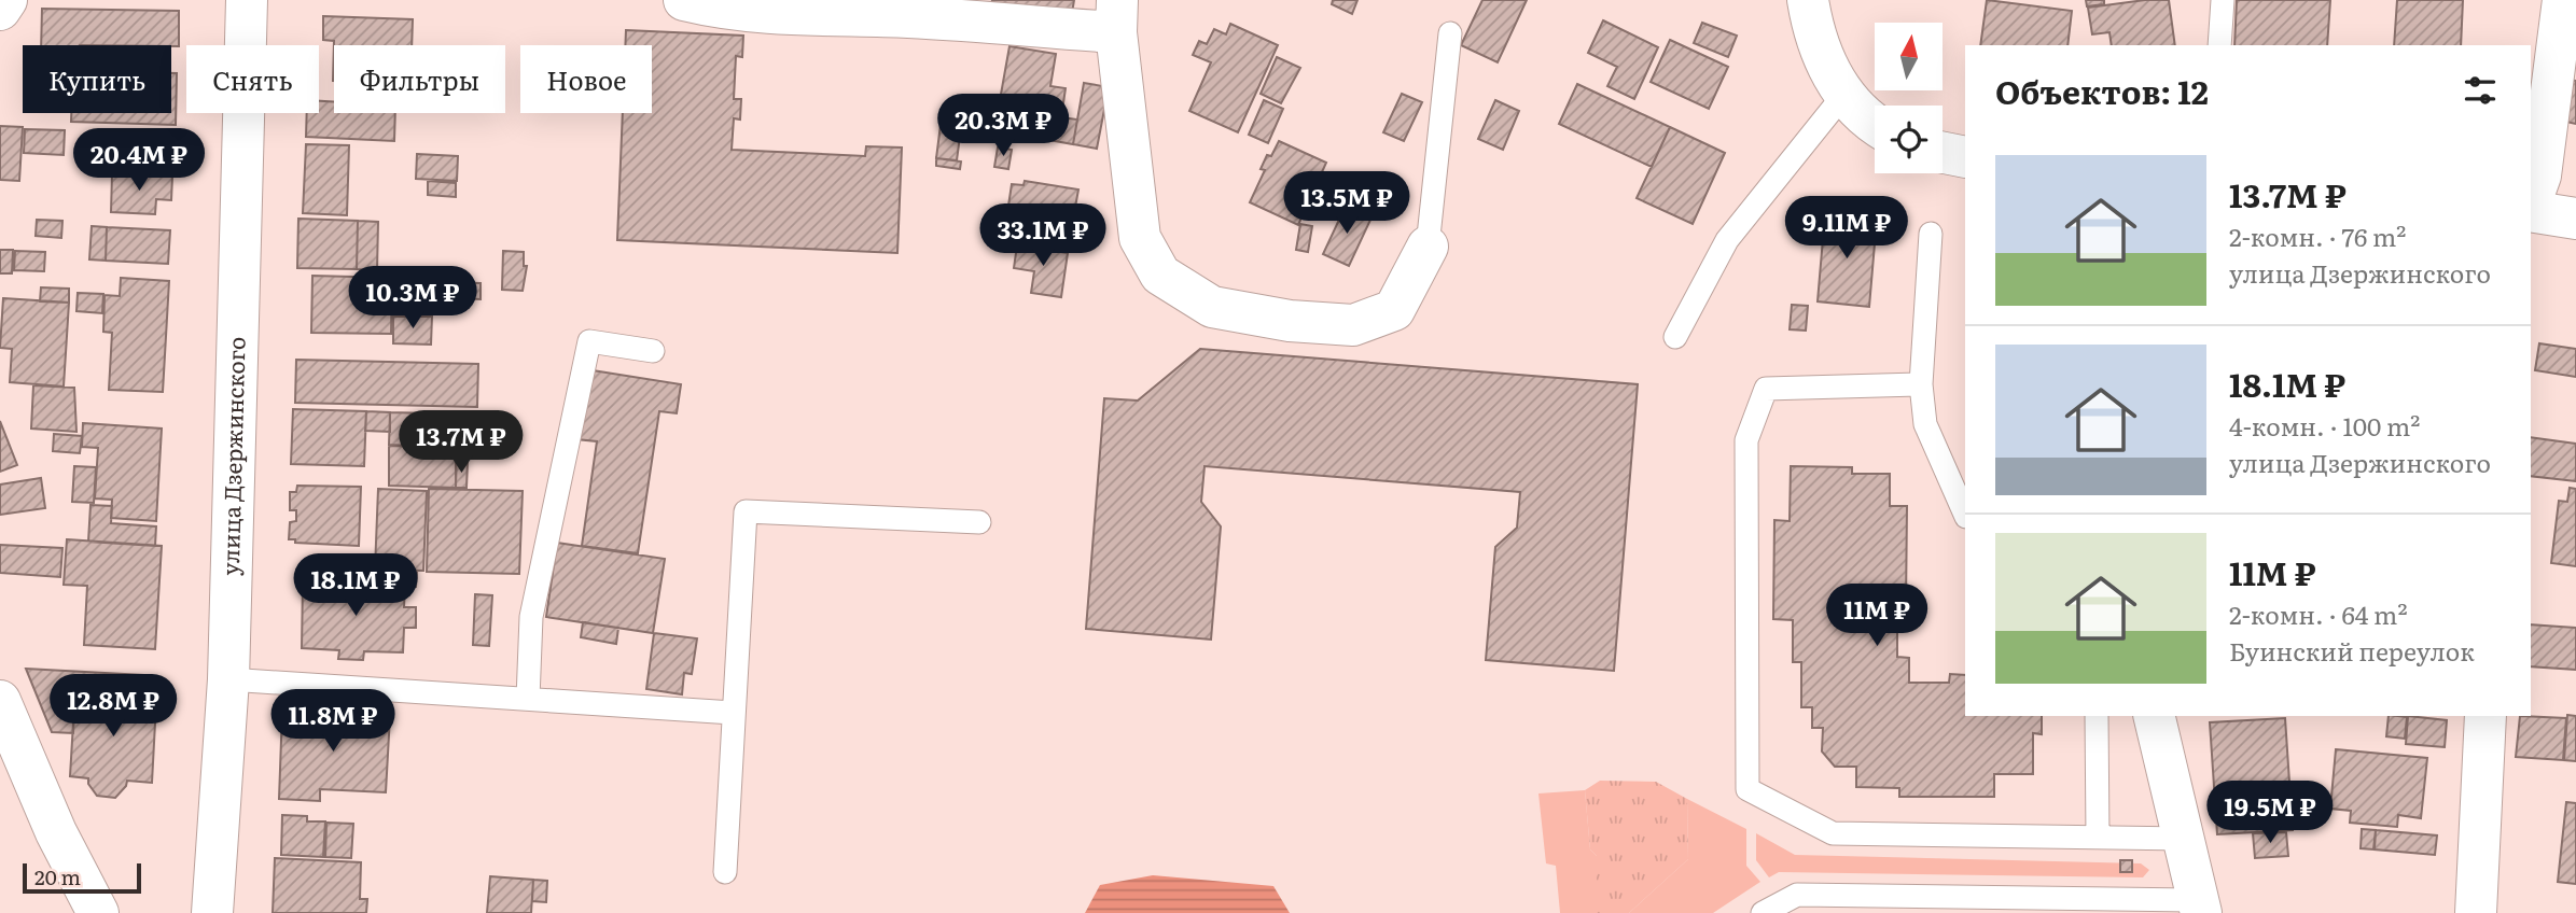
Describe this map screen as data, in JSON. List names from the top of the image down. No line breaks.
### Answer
{"streets":{"street":["улица Дзержинского"]},"scale_bar":"20 m","north":"top","page":{"chip":["Купить","Снять","Фильтры","Новое"],"heading":"Объектов: 12","price":["20.3M ₽","20.4M ₽","13.5M ₽","9.11M ₽","33.1M ₽","10.3M ₽","13.7M ₽","18.1M ₽","11M ₽","12.8M ₽","11.8M ₽","19.5M ₽"],"list":[{"name":"13.7M ₽","note":"2-комн. · 76 m² · улица Дзержинского"},{"name":"18.1M ₽","note":"4-комн. · 100 m² · улица Дзержинского"},{"name":"11M ₽","note":"2-комн. · 64 m² · Буинский переулок"}],"scale":"20 m"}}
